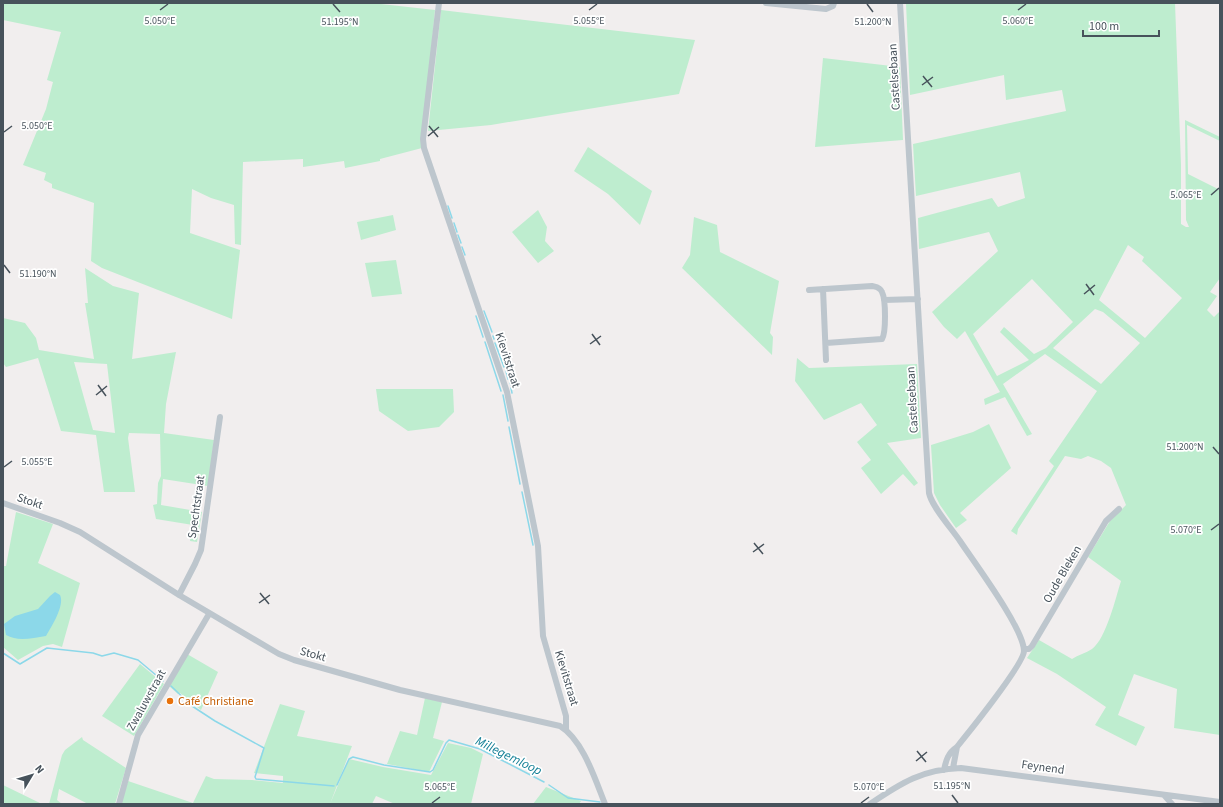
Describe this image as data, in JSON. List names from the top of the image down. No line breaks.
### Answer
{"streets":{"street":["Castelsebaan","Kievitstraat","Stokt","Spechtstraat","Oude Bleken","Zwaluwstraat","Feynend"]},"crossings":[["Castelsebaan","Oude Bleken"],["Kievitstraat","Stokt"],["Stokt","Spechtstraat"],["Stokt","Zwaluwstraat"]],"water":["Millegemloop"],"places":["Café Christiane"],"scale_bar":"100 m","north":"top right","coordinates":["5.050°E","5.055°E","5.060°E","51.195°N","51.200°N","5.065°E","51.190°N","5.070°E"]}
